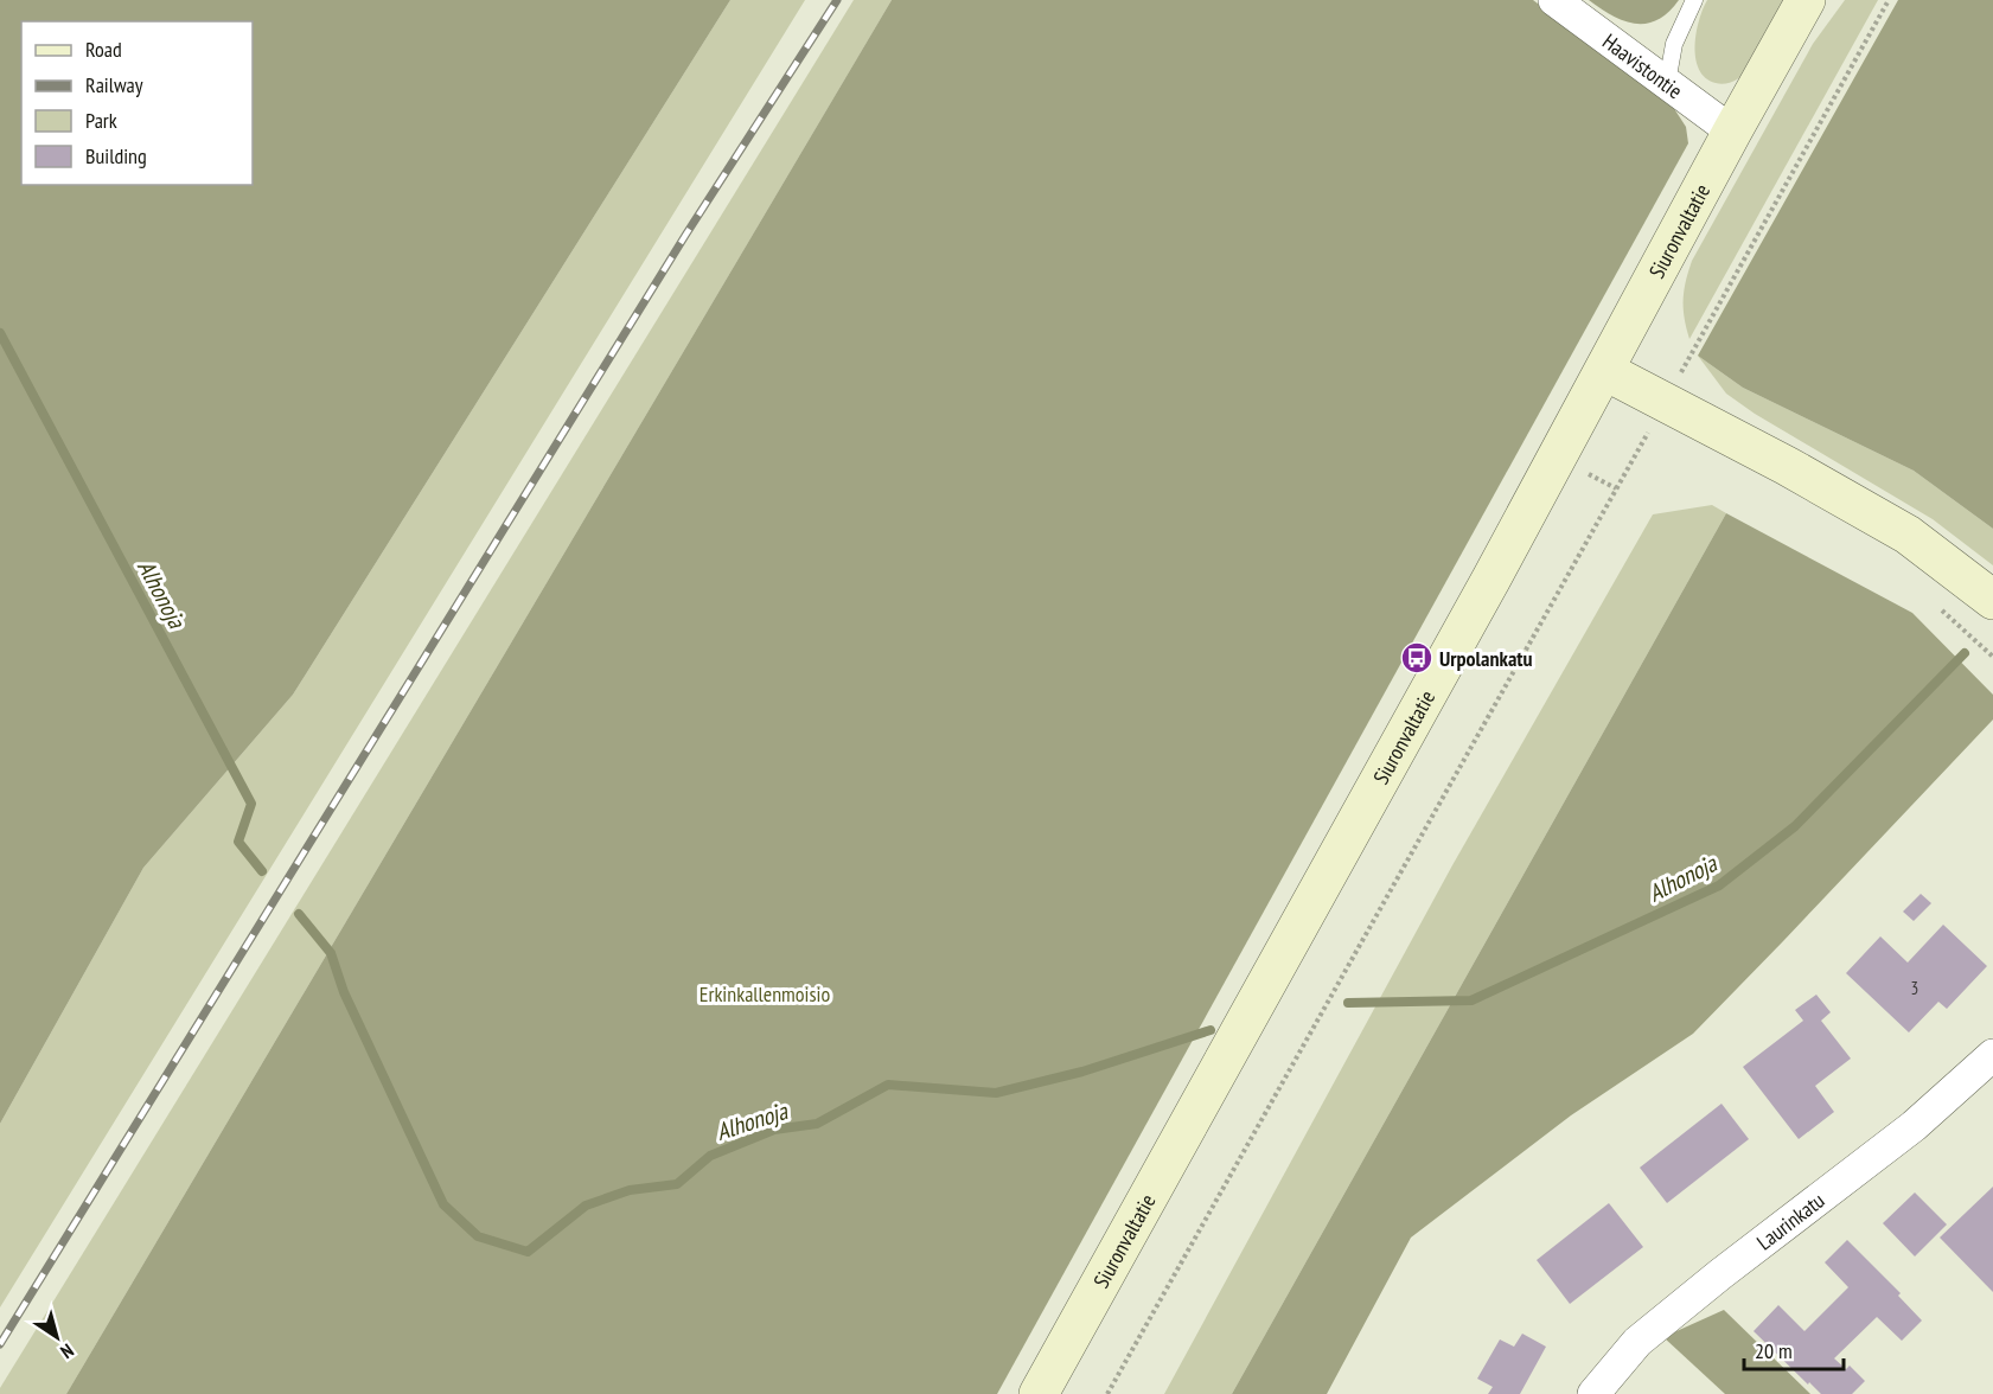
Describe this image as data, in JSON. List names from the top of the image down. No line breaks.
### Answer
{"streets":{"main road":["Siuronvaltatie"],"street":["Haavistontie","Laurinkatu"]},"crossings":[["Haavistontie","Siuronvaltatie"]],"water":["Alhonoja"],"parks":["Erkinkallenmoisio"],"places":{"bus stop":["Urpolankatu"]},"house_numbers":["3"],"legend":["Road","Railway","Park","Building"],"scale_bar":"20 m","north":"bottom right"}
